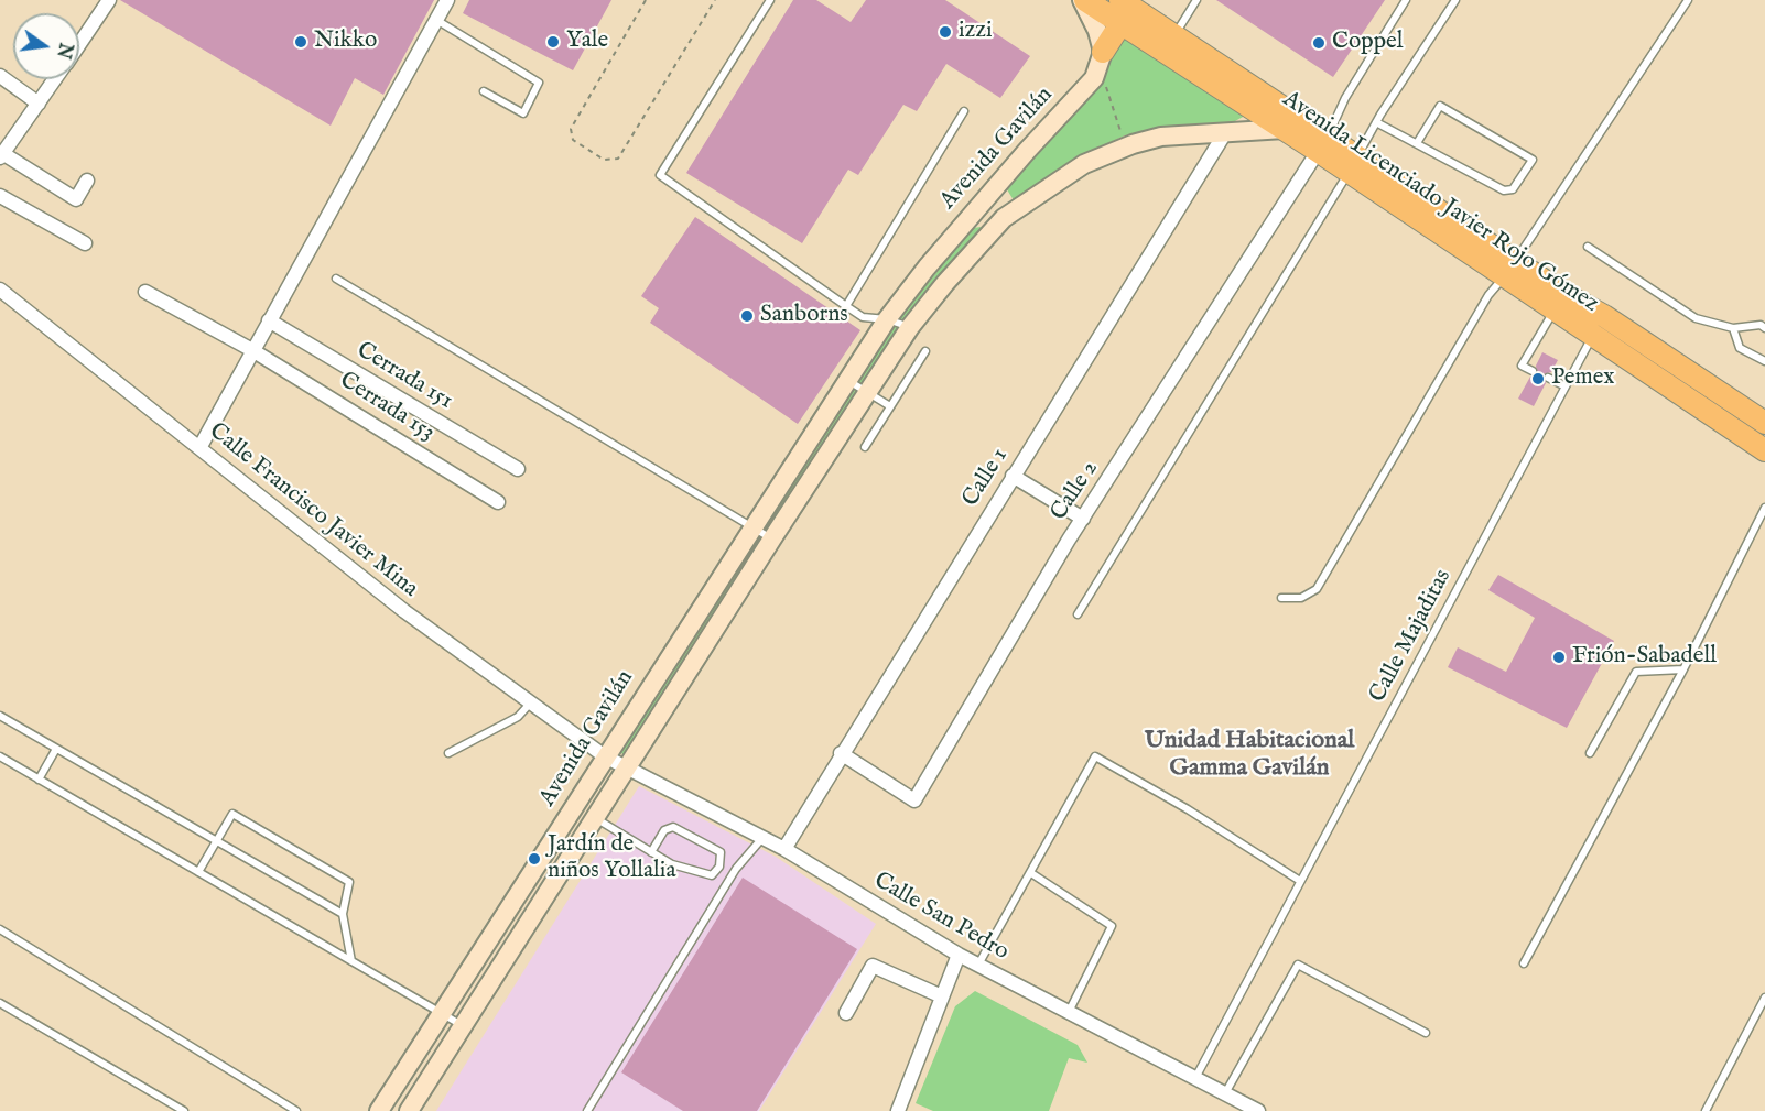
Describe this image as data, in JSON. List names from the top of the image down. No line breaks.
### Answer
{"streets":{"main road":["Avenida Gavilán","Avenida Licenciado Javier Rojo Gómez"],"street":["Cerrada 151","Cerrada 153","Calle 1","Calle 2","Calle Francisco Javier Mina","Calle San Pedro"],"lane":["Calle Majaditas"]},"crossings":[["Avenida Gavilán","Avenida Licenciado Javier Rojo Gómez"],["Avenida Gavilán","Calle 1"],["Avenida Gavilán","Calle Francisco Javier Mina"],["Avenida Gavilán","Calle San Pedro"],["Avenida Licenciado Javier Rojo Gómez","Calle 2"],["Avenida Licenciado Javier Rojo Gómez","Calle Majaditas"],["Calle 1","Calle 2"],["Calle 1","Calle San Pedro"],["Calle Francisco Javier Mina","Calle San Pedro"],["Calle Majaditas","Calle San Pedro"]],"districts":["Unidad Habitacional Gamma Gavilán"],"places":["izzi","Nikko","Yale","Coppel","Sanborns","Pemex","Frión-Sabadell","Jardín de niños Yollalia"],"north":"right"}
